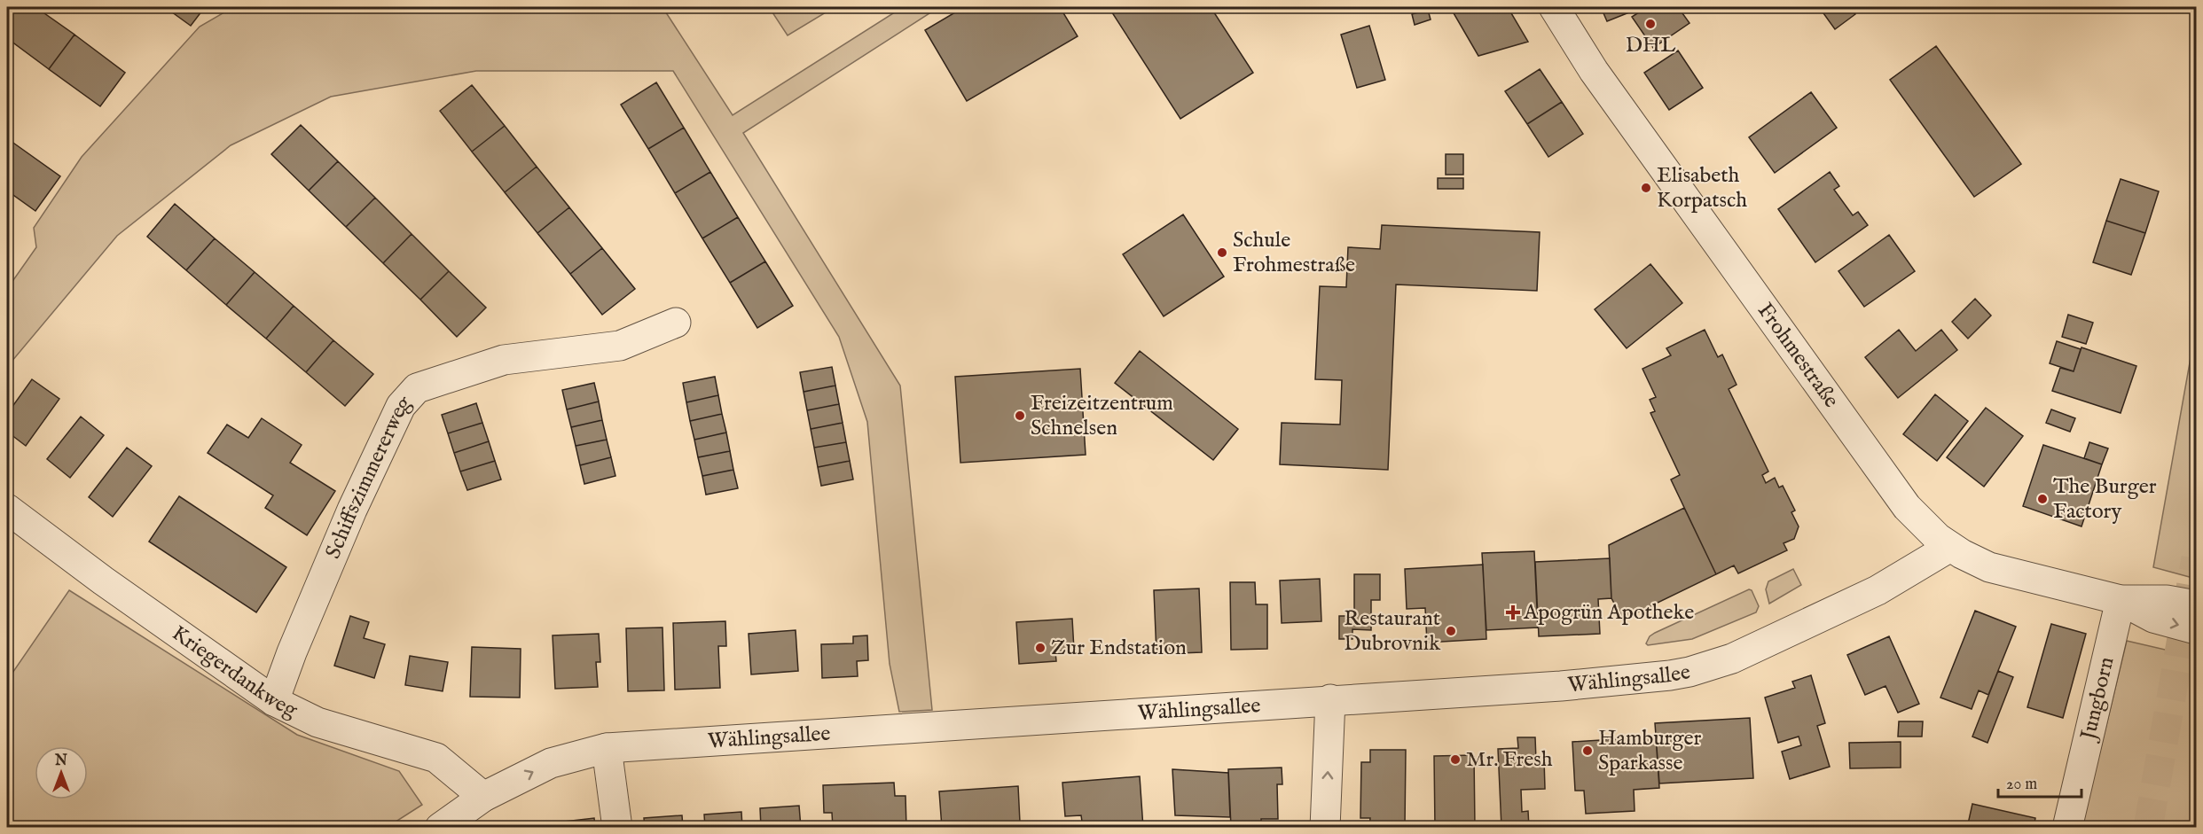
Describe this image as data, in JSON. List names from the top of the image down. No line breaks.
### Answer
{"streets":{"street":["Frohmestraße","Schiffszimmererweg","Kriegerdankweg","Wählingsallee","Jungborn"]},"crossings":[["Frohmestraße","Wählingsallee"],["Frohmestraße","Jungborn"],["Schiffszimmererweg","Kriegerdankweg"],["Kriegerdankweg","Wählingsallee"]],"places":{"other":["DHL","Elisabeth Korpatsch","Schule Frohmestraße","Freizeitzentrum Schnelsen","The Burger Factory","Restaurant Dubrovnik","Zur Endstation","Hamburger Sparkasse","Mr. Fresh"],"health":["Apogrün Apotheke"]},"scale_bar":"20 m","north":"top"}
